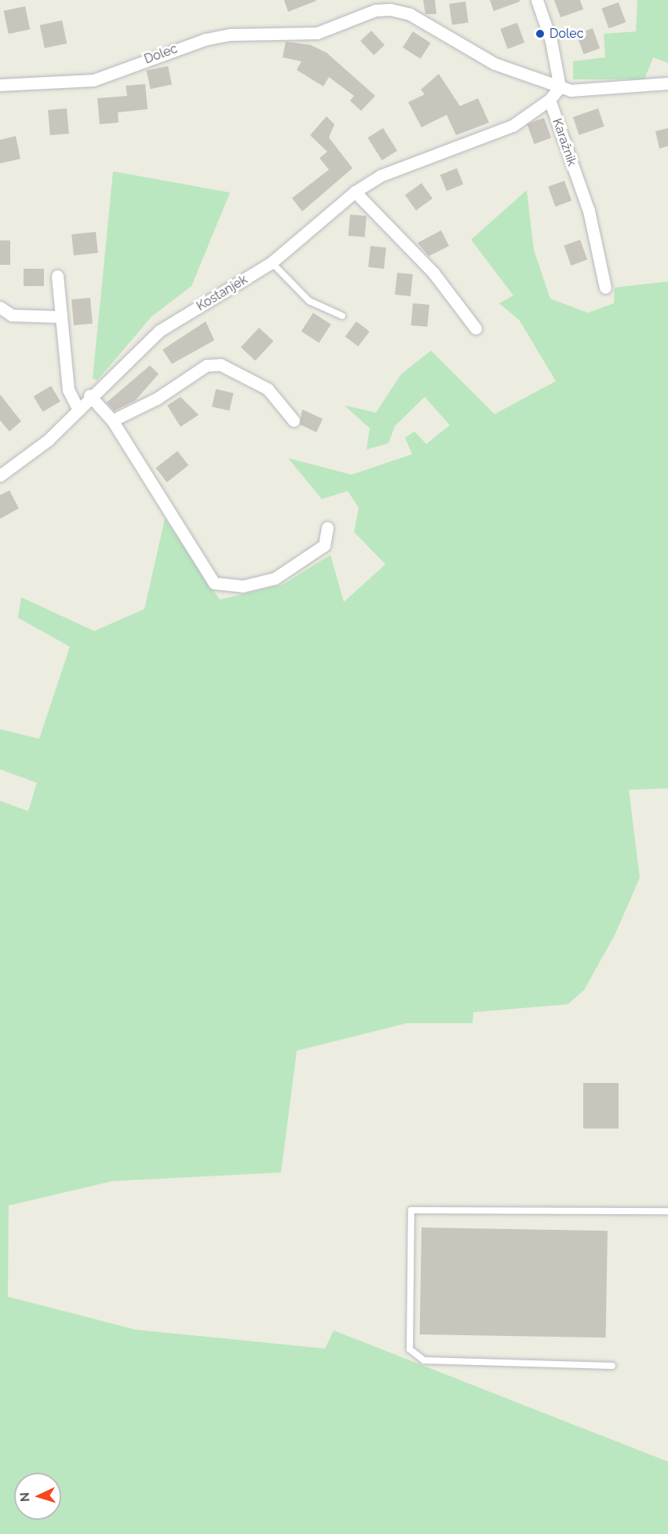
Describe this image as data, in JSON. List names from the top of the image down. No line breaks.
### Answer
{"streets":{"street":["Dolec","Karažnik","Kostanjek"]},"crossings":[["Karažnik","Kostanjek"]],"places":["Dolec"],"north":"left"}
